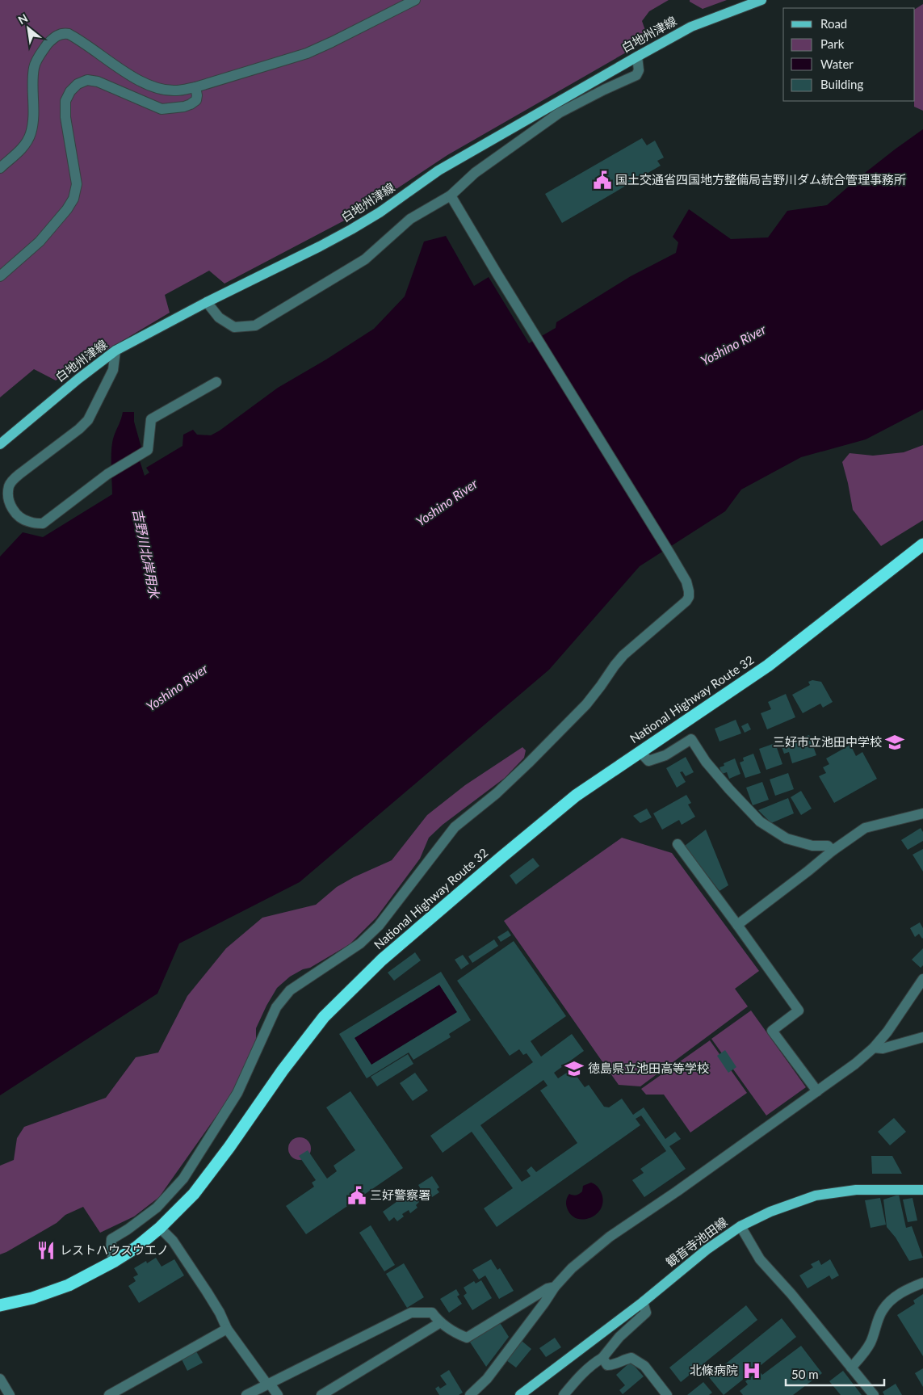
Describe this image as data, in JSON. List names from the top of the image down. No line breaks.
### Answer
{"streets":{"highway":["National Highway Route 32"],"main road":["白地州津線","観音寺池田線"]},"water":["Yoshino River","吉野川北岸用水"],"places":{"public building":["国土交通省四国地方整備局吉野川ダム統合管理事務所","三好警察署"],"school or university":["三好市立池田中学校","徳島県立池田高等学校"],"restaurant":["レストハウスウエノ"],"hospital":["北條病院"]},"legend":["Road","Park","Water","Building"],"scale_bar":"50 m","north":"top left"}
